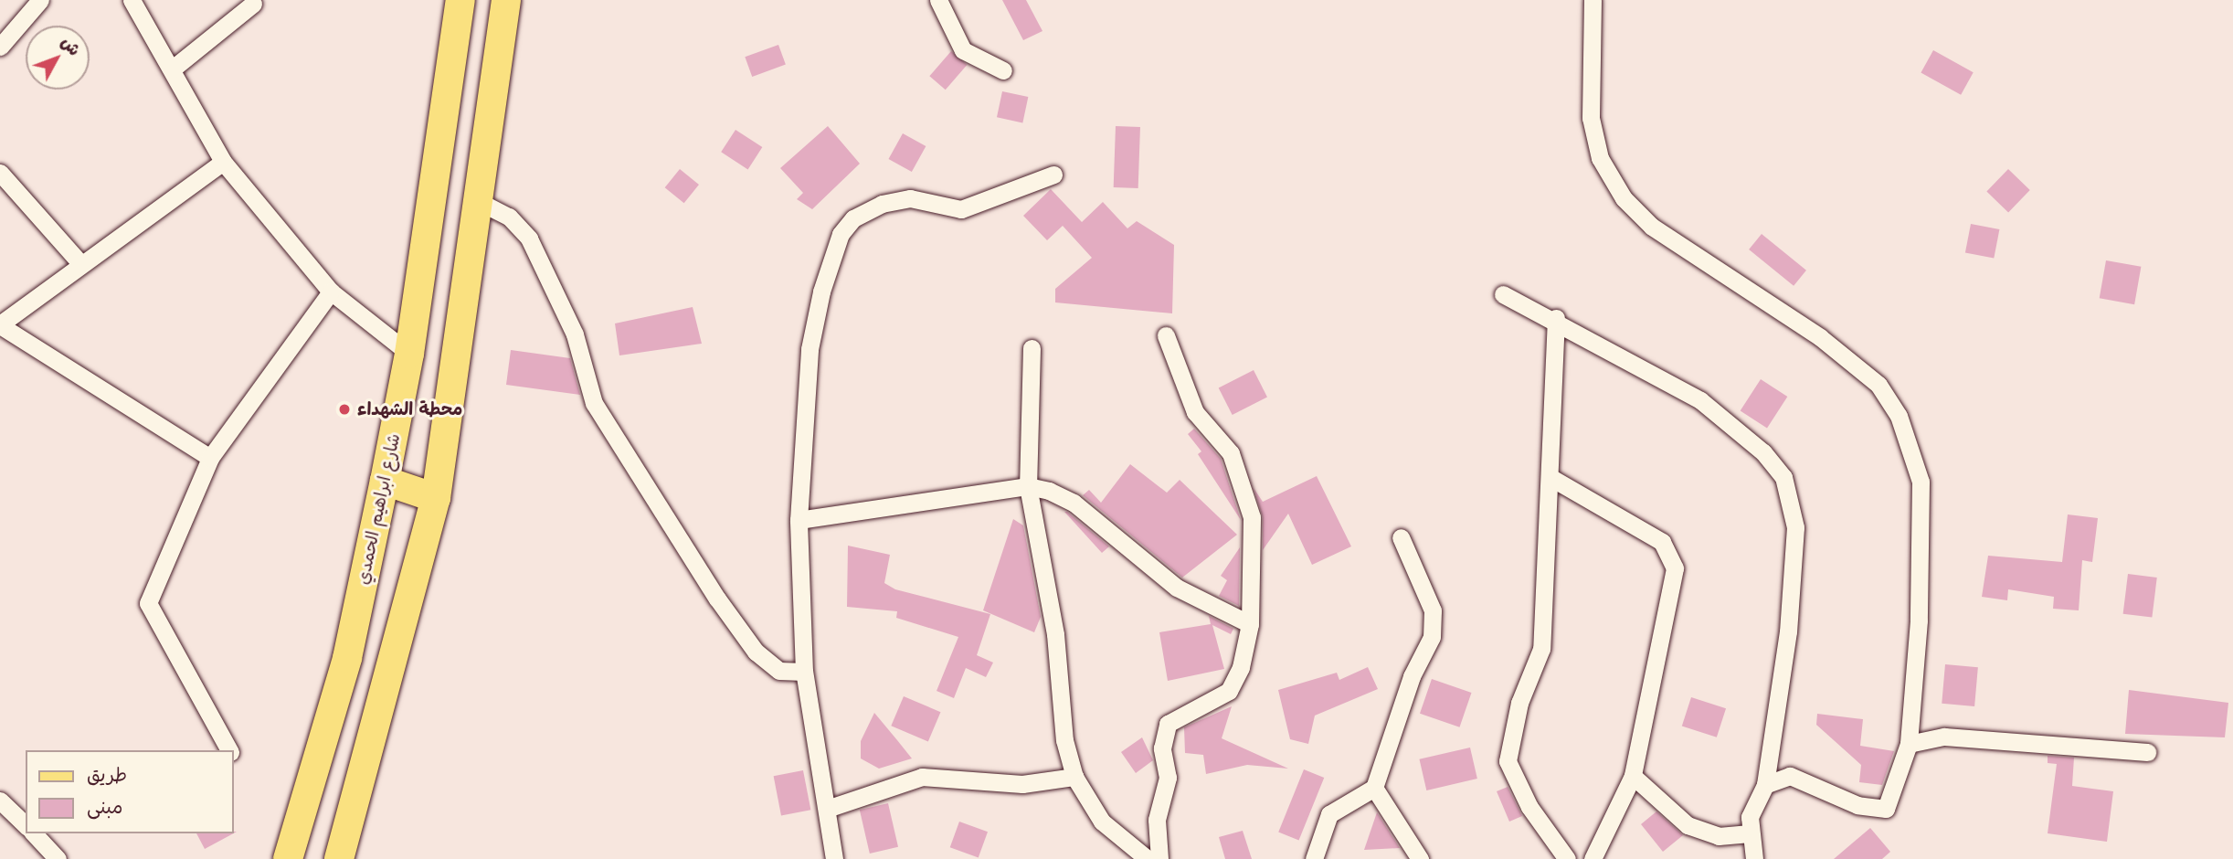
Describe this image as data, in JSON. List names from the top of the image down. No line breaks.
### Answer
{"streets":{"main road":["شارع ابراهيم الحمدي"]},"places":["محطة الشهداء"],"legend":["طريق","مبنى"],"north":"top right"}
